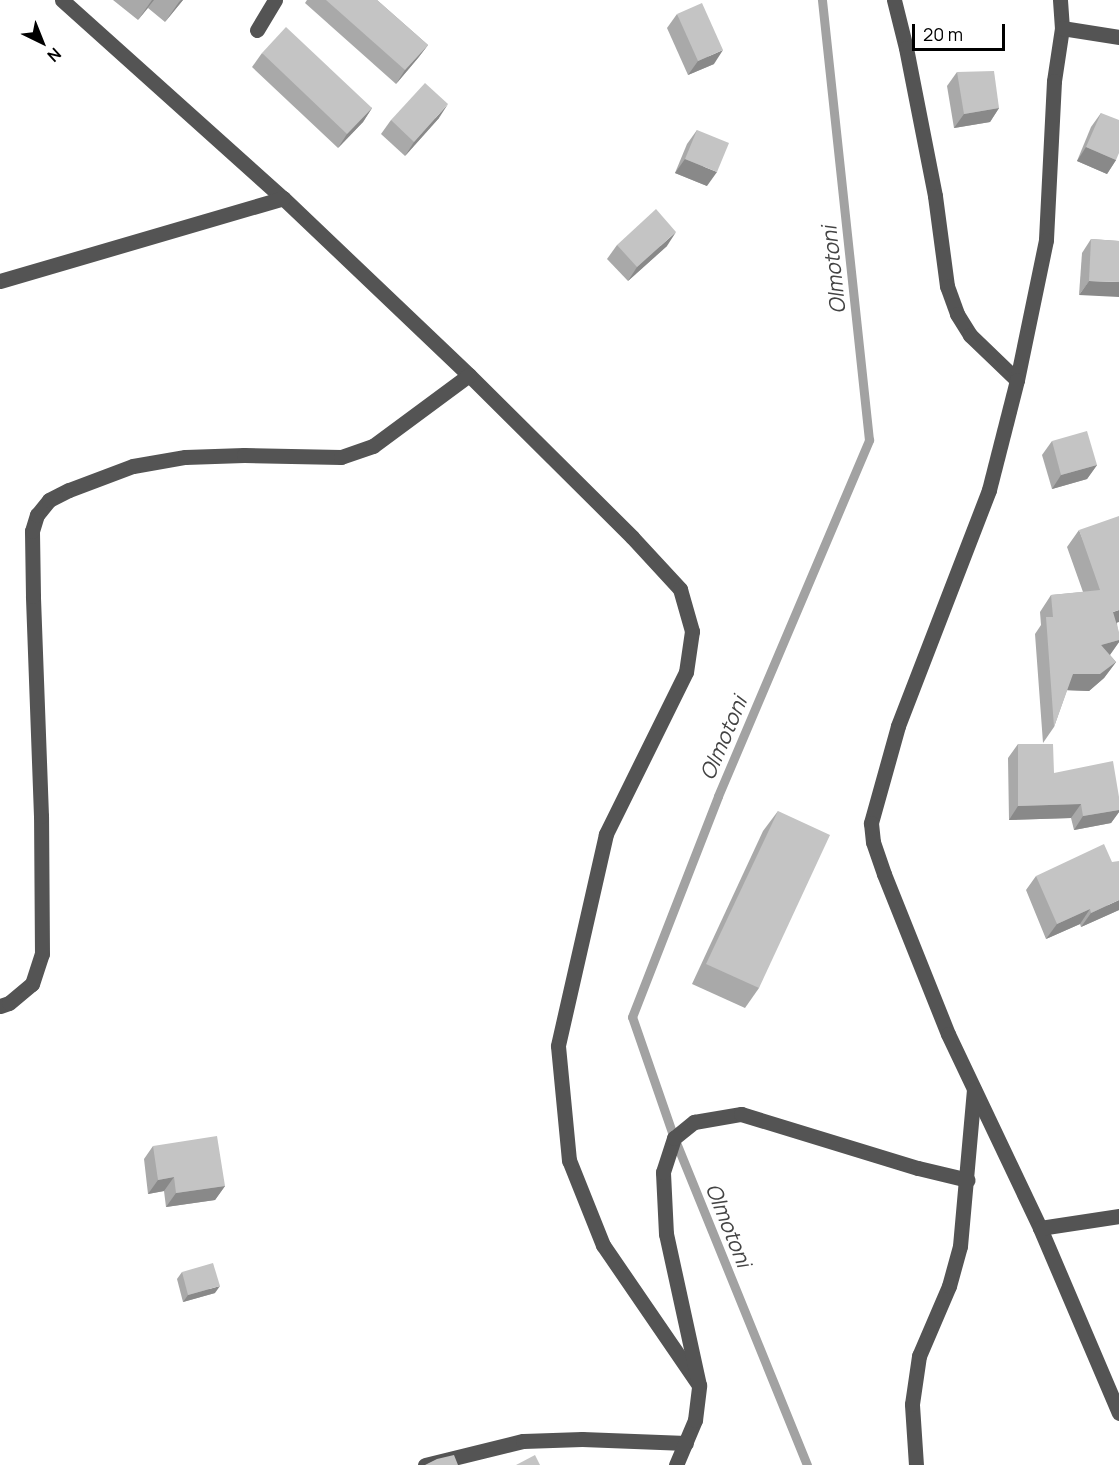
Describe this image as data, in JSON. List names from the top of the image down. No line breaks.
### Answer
{"water":["Olmotoni"],"scale_bar":"20 m","north":"bottom right"}
